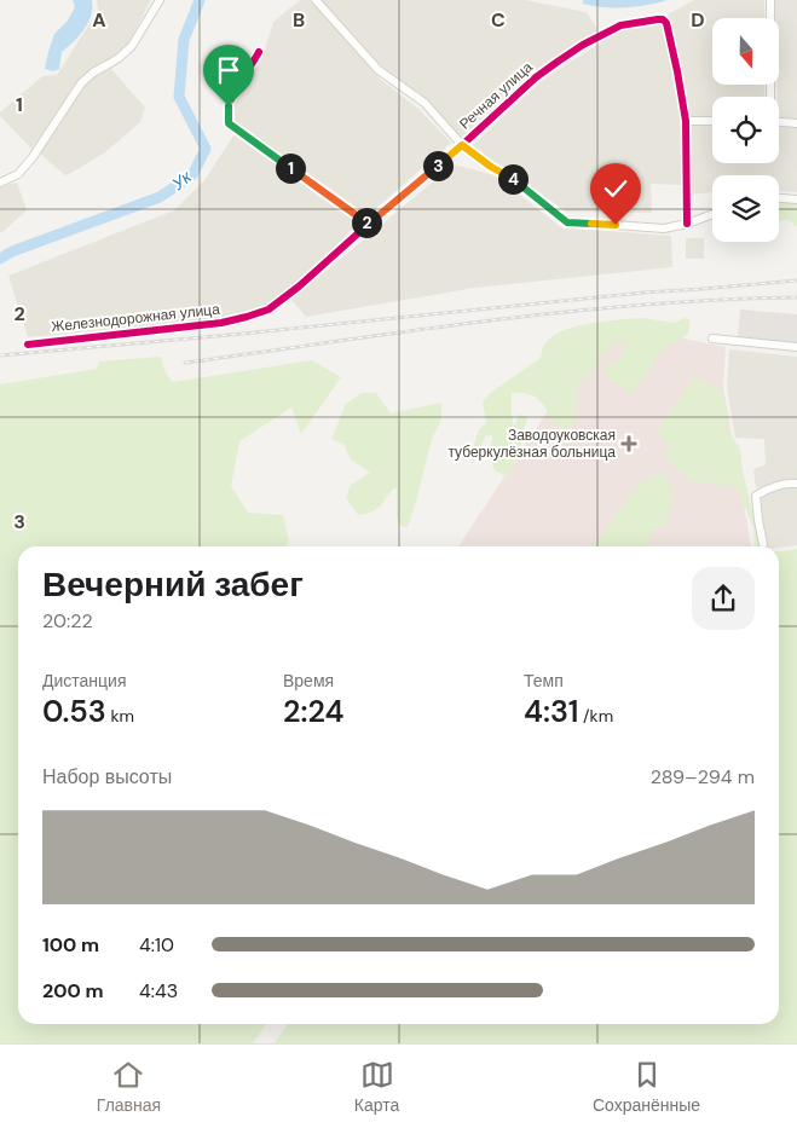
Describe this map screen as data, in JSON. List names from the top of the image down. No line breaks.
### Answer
{"streets":{"street":["Речная улица","Железнодорожная улица"]},"crossings":[["Речная улица","Железнодорожная улица"]],"water":["Ук"],"places":{"health":["Заводоуковская туберкулёзная больница"]},"north":"bottom","page":{"pins":["3","1","4","2"],"heading":["Вечерний забег","20:22"],"stats":[["Дистанция","0.53 km"],["Время","2:24"],["Темп","4:31 /km"]],"chart":["Набор высоты","289–294 m"],"list":[{"name":"100 m","note":"4:10"},{"name":"200 m","note":"4:43"}],"tabs":["Главная","Карта","Сохранённые"]},"grid":{"columns":["A","B","C","D"],"rows":["1","2","3"]}}
